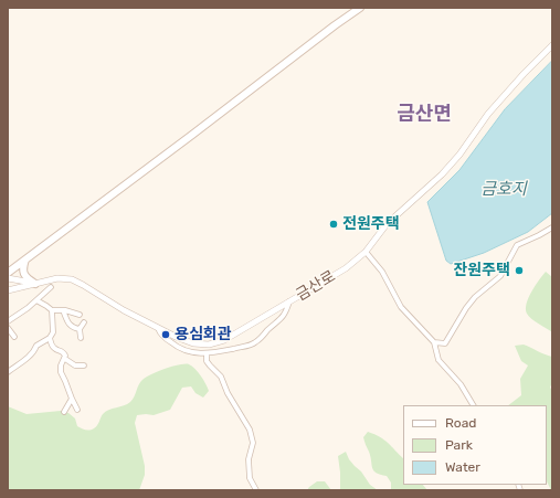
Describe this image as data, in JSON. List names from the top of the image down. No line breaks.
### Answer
{"streets":{"street":["금산로"]},"districts":["금산면"],"water":["금호지"],"places":["전원주택","잔원주택","용심회관"],"legend":["Road","Park","Water"]}
